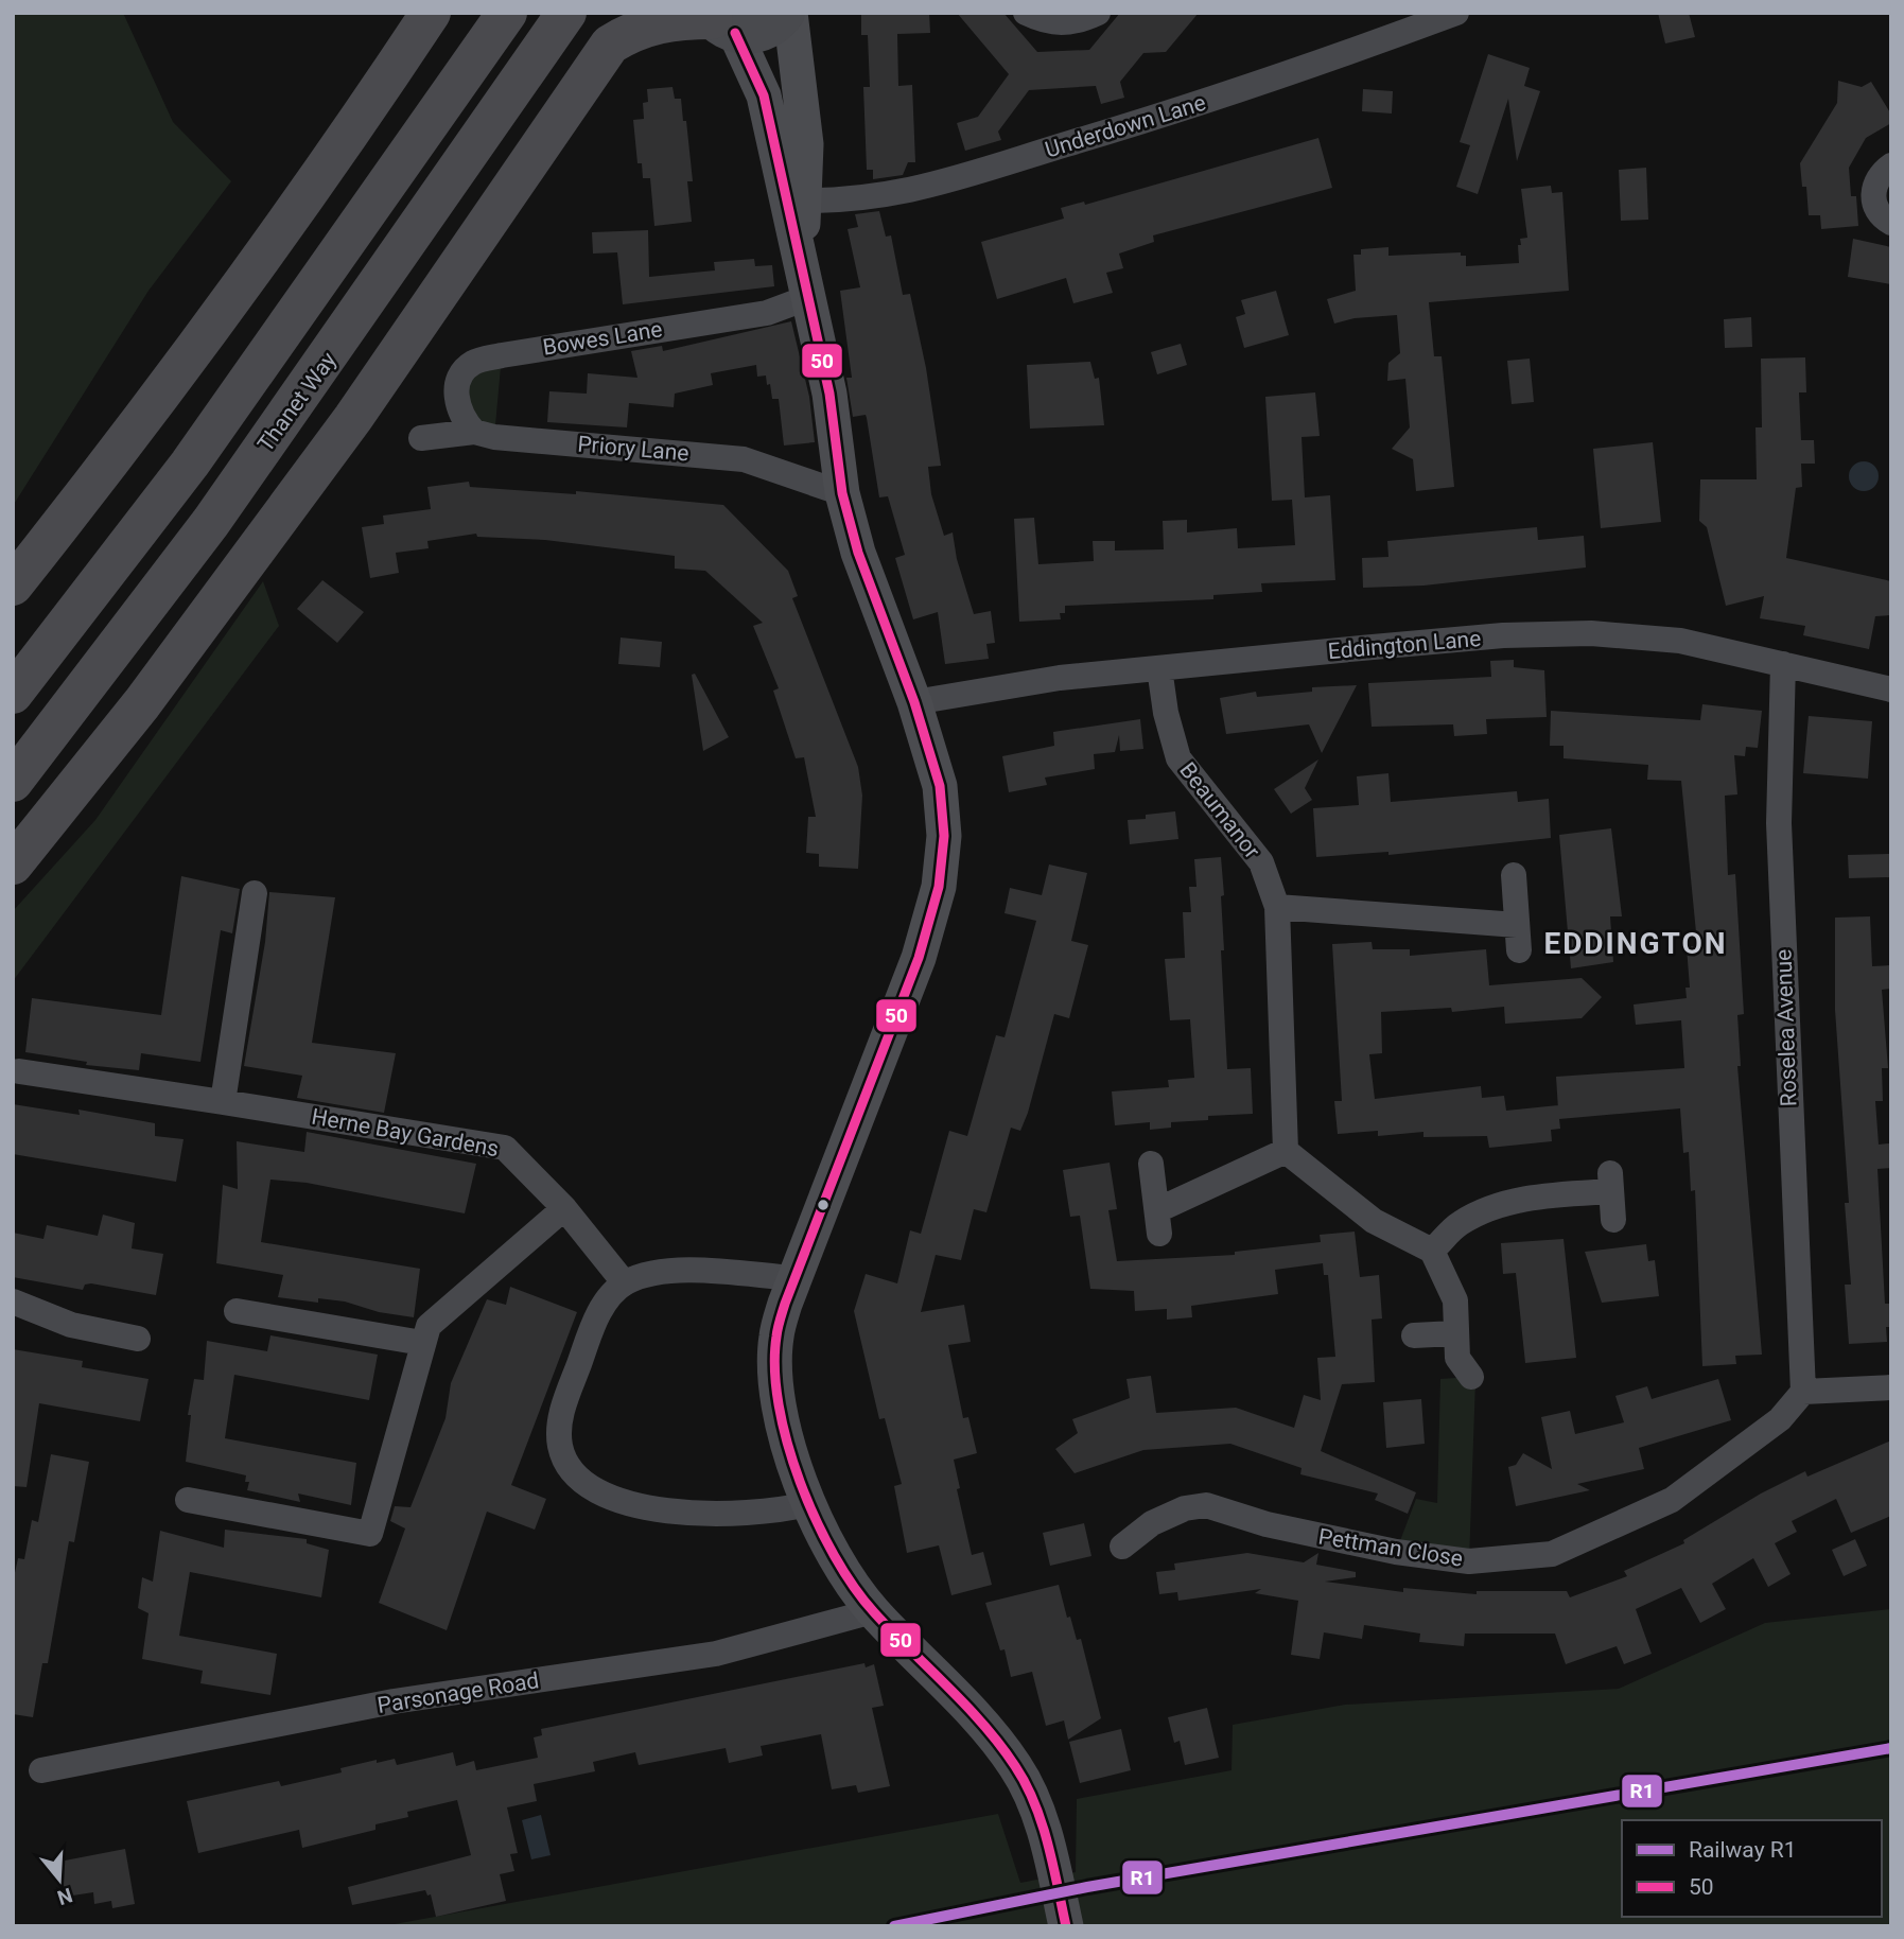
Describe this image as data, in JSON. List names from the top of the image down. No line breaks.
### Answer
{"streets":{"highway":["Thanet Way"],"street":["Underdown Lane","Bowes Lane","Priory Lane","Eddington Lane","Beaumanor","Roselea Avenue","Herne Bay Gardens","Pettman Close","Parsonage Road"]},"crossings":[["Bowes Lane","Priory Lane"],["Eddington Lane","Beaumanor"],["Eddington Lane","Roselea Avenue"],["Roselea Avenue","Pettman Close"]],"districts":["EDDINGTON"],"lines":["transit line 50","rail line R1"],"legend":["Railway R1","50"],"north":"bottom"}
